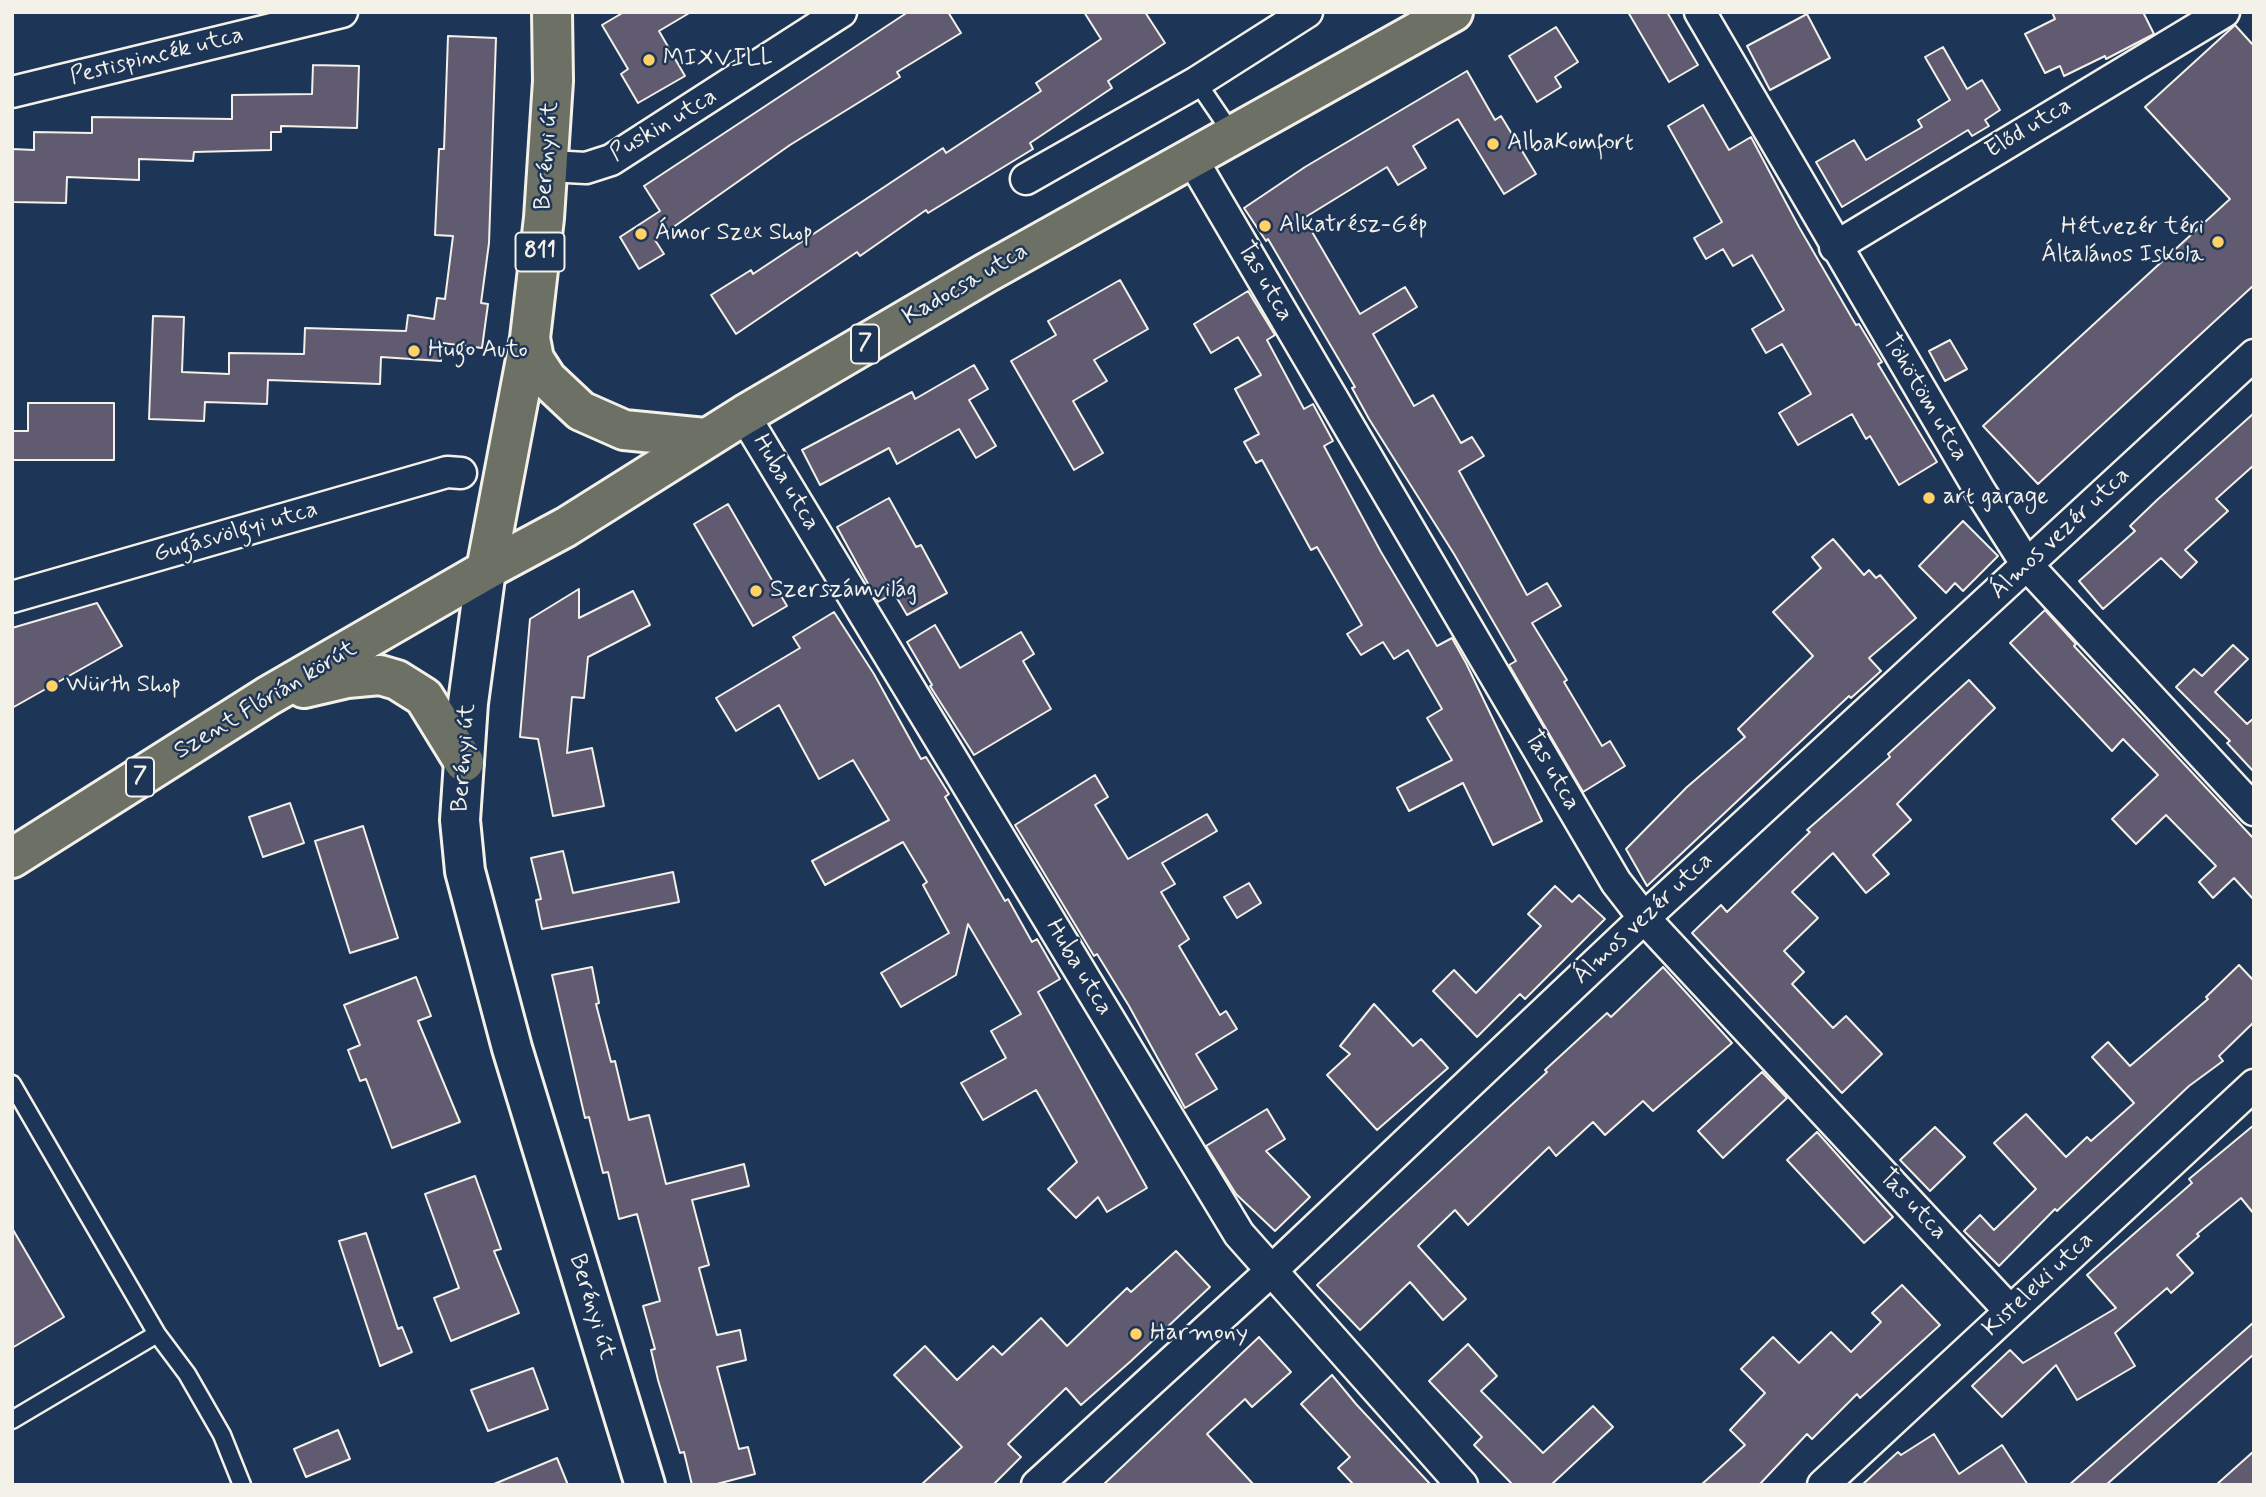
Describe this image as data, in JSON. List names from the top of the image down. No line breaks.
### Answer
{"streets":{"main road":["Berényi út","811","Kadocsa utca","7","Szent Flórián körút"],"street":["Pestispincék utca","Puskin utca","Előd utca","Tas utca","Töhötöm utca","Huba utca","Gugásvölgyi utca","Álmos vezér utca","Kisteleki utca"]},"crossings":[["Puskin utca","Berényi út"],["Előd utca","Töhötöm utca"],["Berényi út","Kadocsa utca"],["Berényi út","Szent Flórián körút"],["Tas utca","Kadocsa utca"],["Tas utca","Álmos vezér utca"],["Tas utca","Kisteleki utca"],["Kadocsa utca","Huba utca"],["Kadocsa utca","Szent Flórián körút"],["Töhötöm utca","Álmos vezér utca"],["Huba utca","Álmos vezér utca"]],"places":["MIXVILL","AlbaKomfort","Alkatrész-Gép","Ámor Szex Shop","Hétvezér téri Általános Iskola","Hugo Auto","art garage","Szerszámvilág","Würth Shop","Harmony"]}
